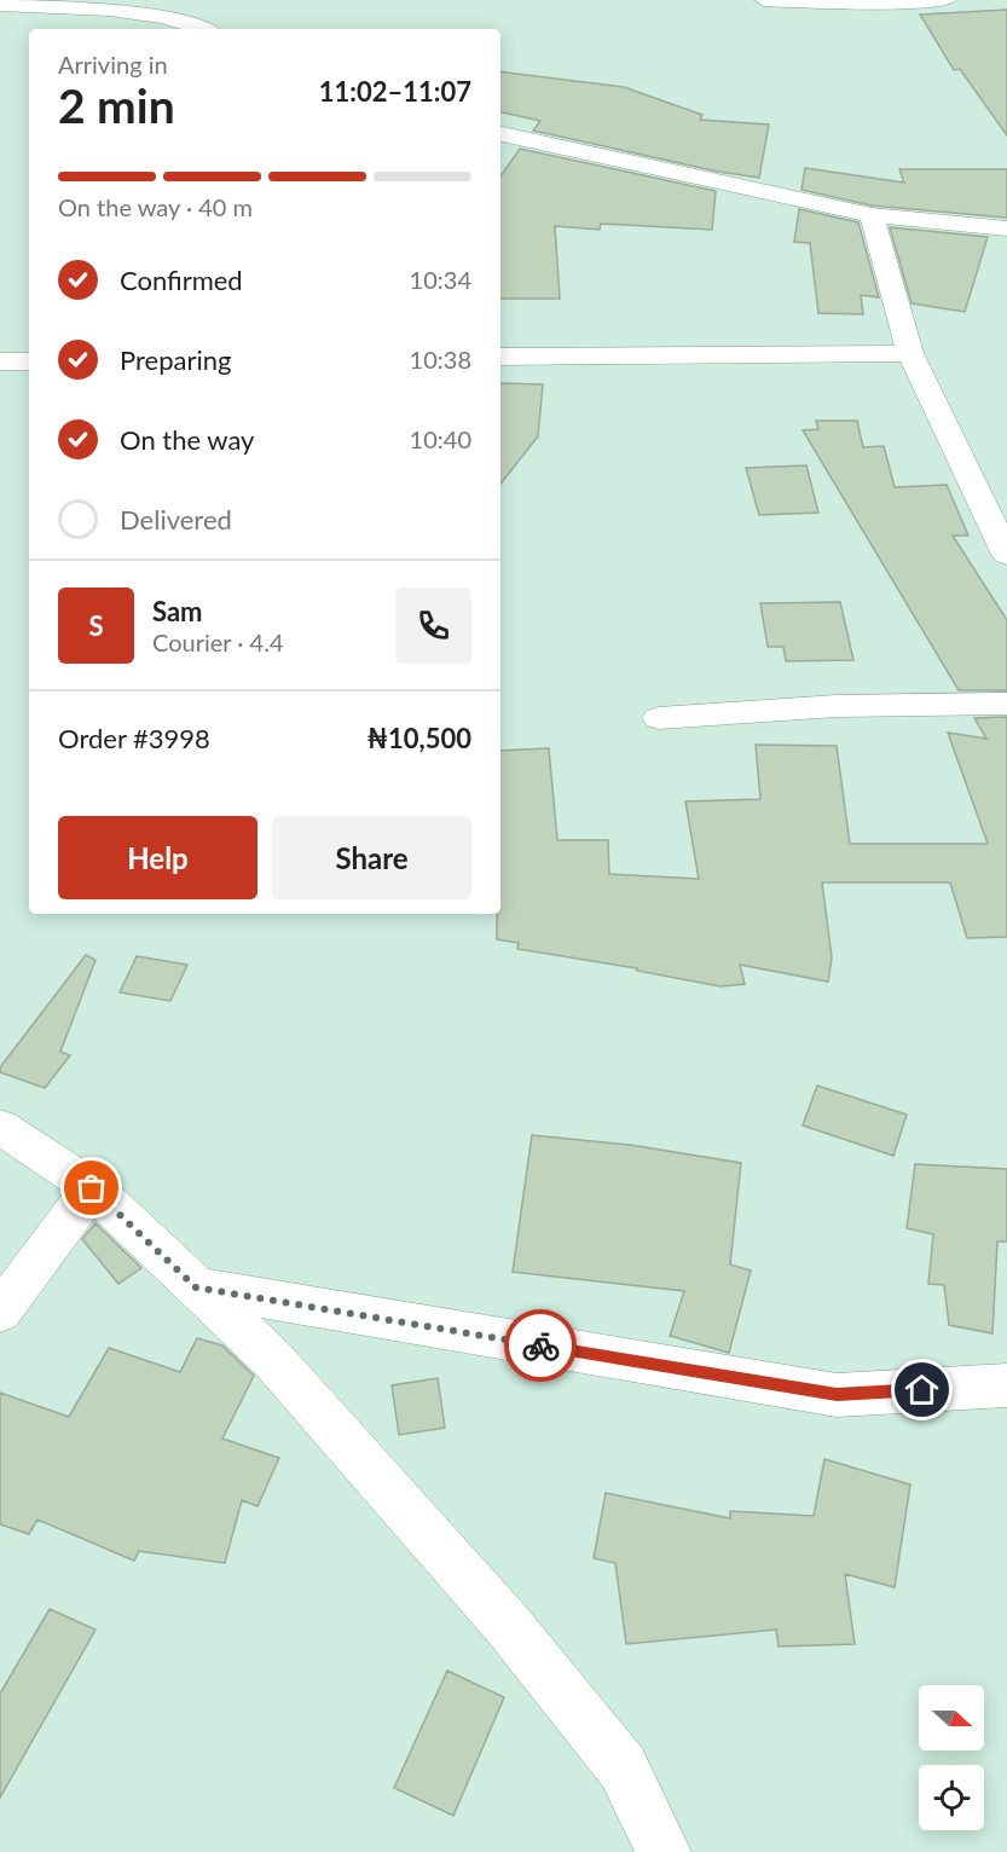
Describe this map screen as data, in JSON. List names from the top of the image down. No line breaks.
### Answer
{"north":"right","page":{"heading":["2 min","Arriving in","11:02–11:07"],"panel":["Sam","Courier · 4.4","Order #3998","₦10,500"],"bar":"On the way · 40 m","list":[["Confirmed","10:34"],["Preparing","10:38"],["On the way","10:40"],"Delivered"],"round":"S","buttons":["Help","Share"]}}
